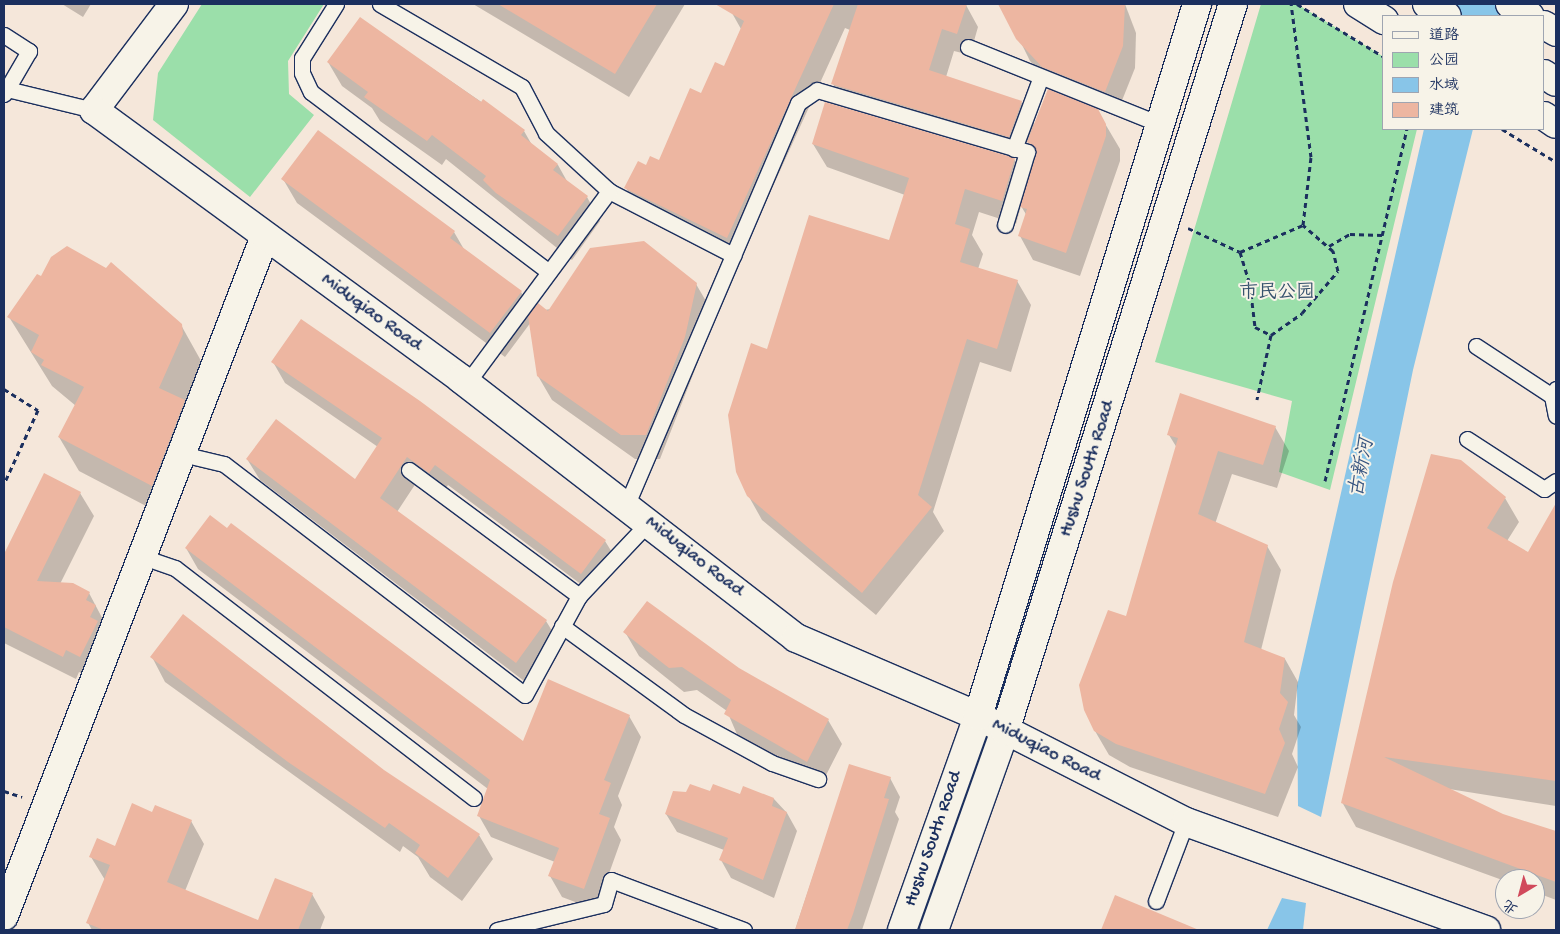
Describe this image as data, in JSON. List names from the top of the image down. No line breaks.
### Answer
{"streets":{"street":["Miduqiao Road","Hushu South Road"]},"crossings":[["Miduqiao Road","Hushu South Road"]],"water":["古新河"],"parks":["市民公园"],"legend":["道路","公园","水域","建筑"],"north":"bottom left"}
